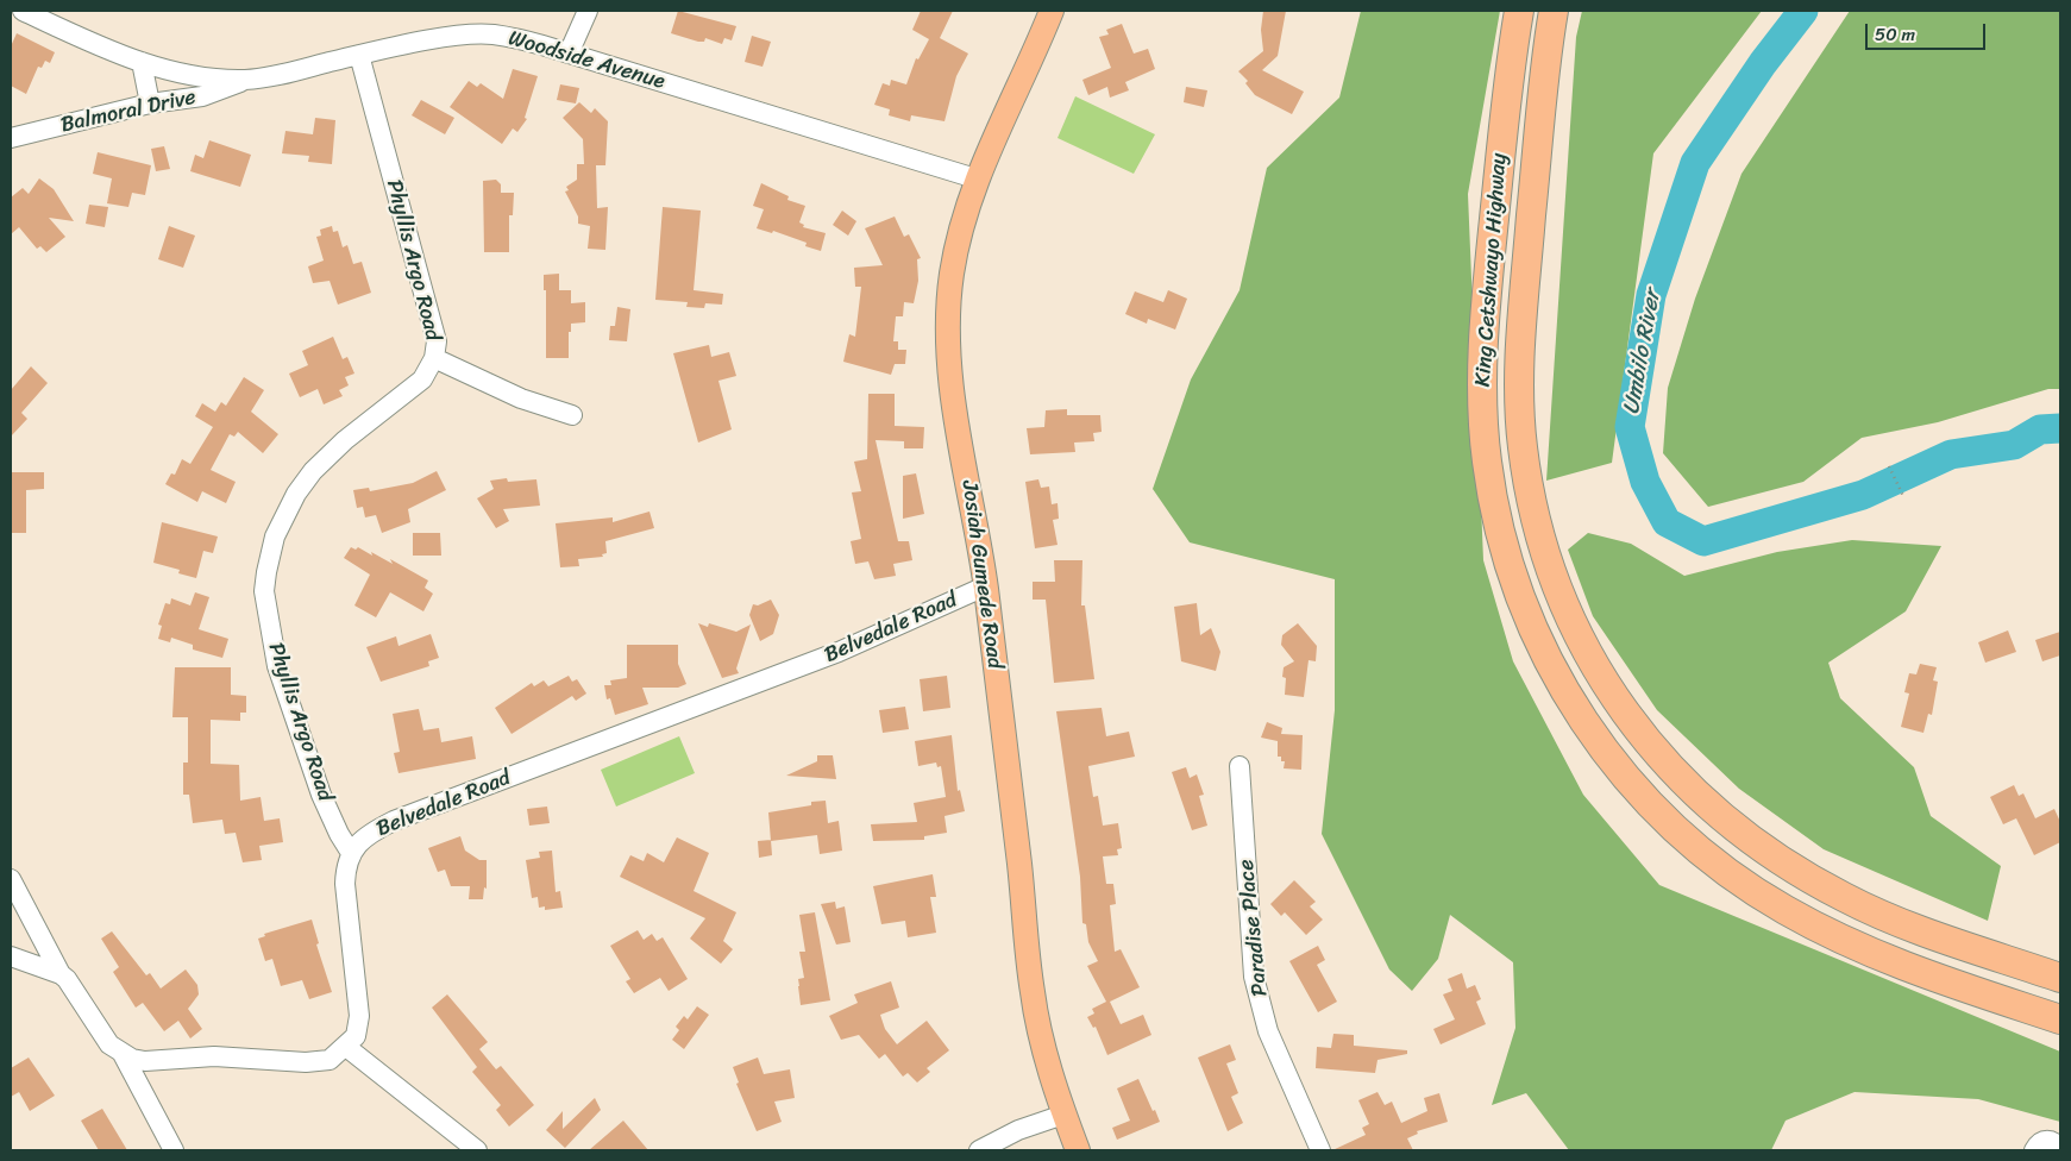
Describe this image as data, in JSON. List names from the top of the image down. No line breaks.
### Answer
{"streets":{"highway":["King Cetshwayo Highway"],"main road":["Josiah Gumede Road"],"street":["Woodside Avenue","Balmoral Drive","Phyllis Argo Road","Belvedale Road","Paradise Place"]},"crossings":[["Woodside Avenue","Balmoral Drive"],["Woodside Avenue","Phyllis Argo Road"],["Woodside Avenue","Josiah Gumede Road"],["Phyllis Argo Road","Belvedale Road"],["Josiah Gumede Road","Belvedale Road"]],"water":["Umbilo River"],"scale_bar":"50 m"}
